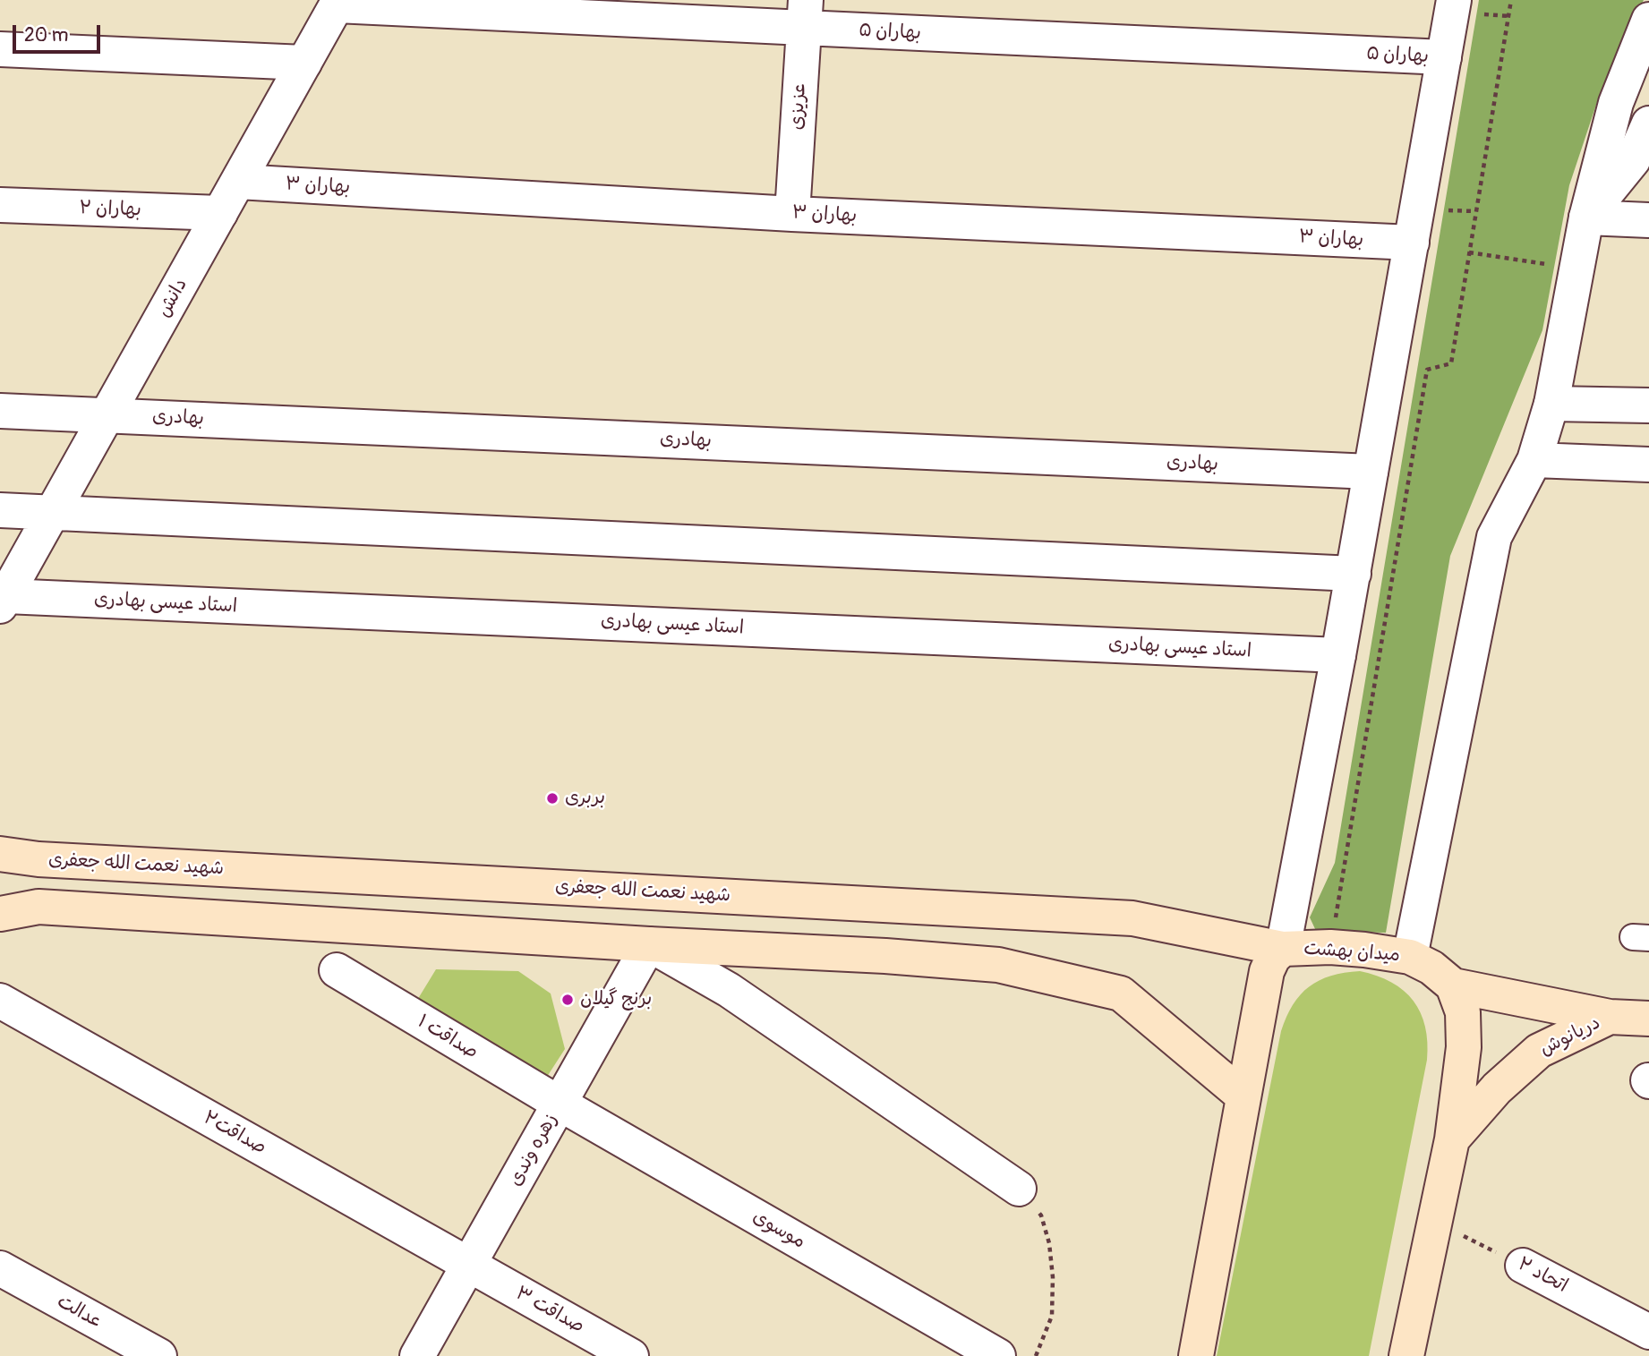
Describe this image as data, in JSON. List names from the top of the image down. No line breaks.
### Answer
{"streets":{"main road":["شهید نعمت الله جعفری","میدان بهشت","دریانوش"],"street":["بهاران ۵","عزیزی","بهاران ۳","بهاران ۲","دانش","بهادری","استاد عیسی بهادری","صداقت ۱","صداقت۲","زهره وندی","موسوی","اتحاد ۲","صداقت ۳","عدالت"]},"crossings":[["بهاران ۵","عزیزی"],["بهاران ۵","دانش"],["عزیزی","بهاران ۳"],["بهاران ۳","دانش"],["بهاران ۲","دانش"],["دانش","بهادری"],["دانش","استاد عیسی بهادری"],["شهید نعمت الله جعفری","میدان بهشت"],["صداقت ۱","زهره وندی"],["صداقت ۱","موسوی"],["صداقت۲","زهره وندی"],["صداقت۲","صداقت ۳"],["زهره وندی","موسوی"],["زهره وندی","صداقت ۳"]],"places":["بربری","برنج گیلان"],"scale_bar":"20 m"}
